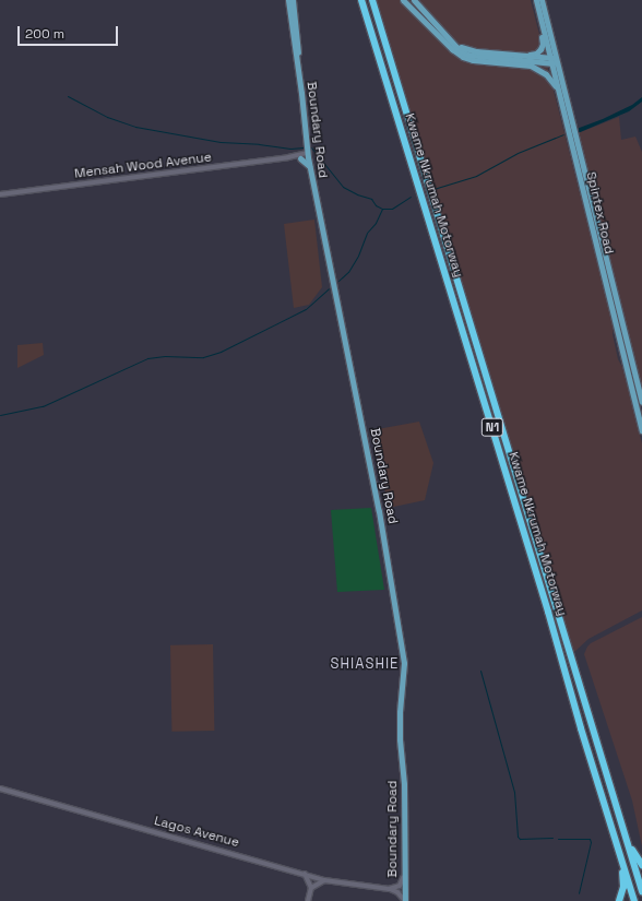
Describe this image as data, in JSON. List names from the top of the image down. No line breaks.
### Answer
{"streets":{"highway":["Kwame Nkrumah Motorway","N1"],"main road":["Boundary Road","Spintex Road"],"street":["Mensah Wood Avenue","Lagos Avenue"]},"crossings":[["Boundary Road","Mensah Wood Avenue"],["Boundary Road","Lagos Avenue"]],"districts":["SHIASHIE"],"scale_bar":"200 m"}
